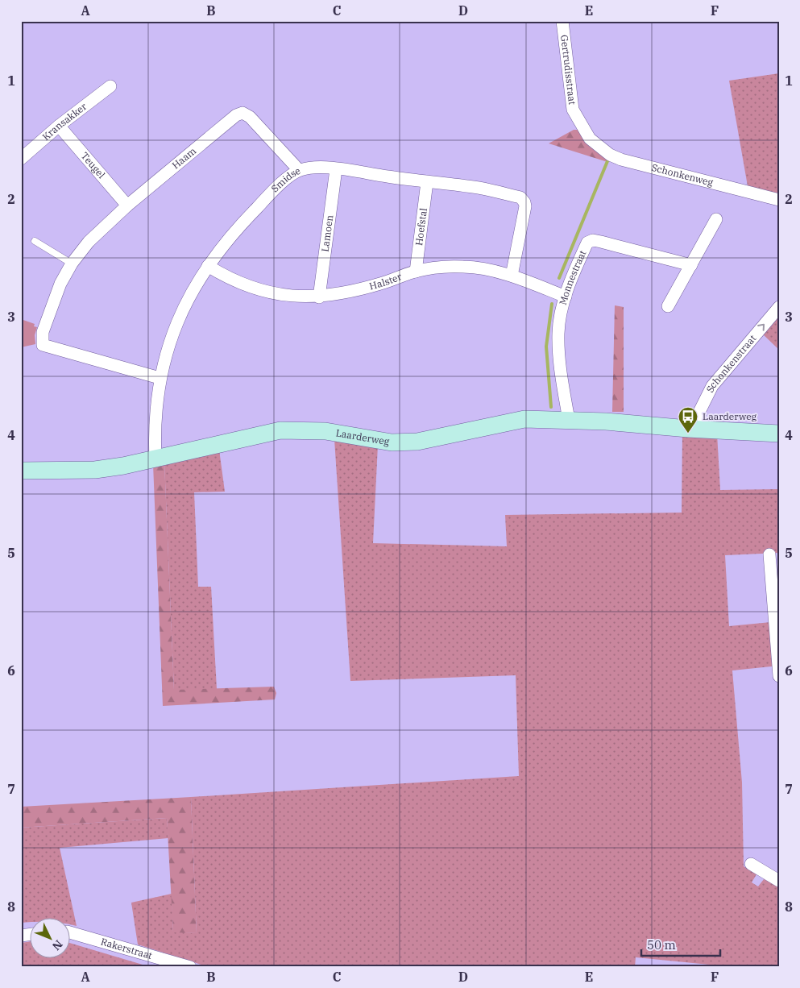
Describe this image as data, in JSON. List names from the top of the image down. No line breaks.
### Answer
{"streets":{"street":["Gertrudisstraat","Kransakker","Haam","Teugel","Schonkenweg","Smidse","Hoefstal","Lamoen","Monnestraat","Halster","Schonkenstraat","Laarderweg","Rakerstraat"]},"crossings":[["Gertrudisstraat","Schonkenweg"],["Kransakker","Teugel"],["Haam","Teugel"],["Haam","Smidse"],["Smidse","Hoefstal"],["Smidse","Lamoen"],["Smidse","Halster"],["Smidse","Laarderweg"],["Hoefstal","Halster"],["Lamoen","Halster"],["Monnestraat","Halster"],["Monnestraat","Laarderweg"],["Schonkenstraat","Laarderweg"]],"places":{"bus stop":["Laarderweg"]},"scale_bar":"50 m","north":"bottom right","grid":{"columns":["A","B","C","D","E","F"],"rows":["1","2","3","4","5","6","7","8"]}}
